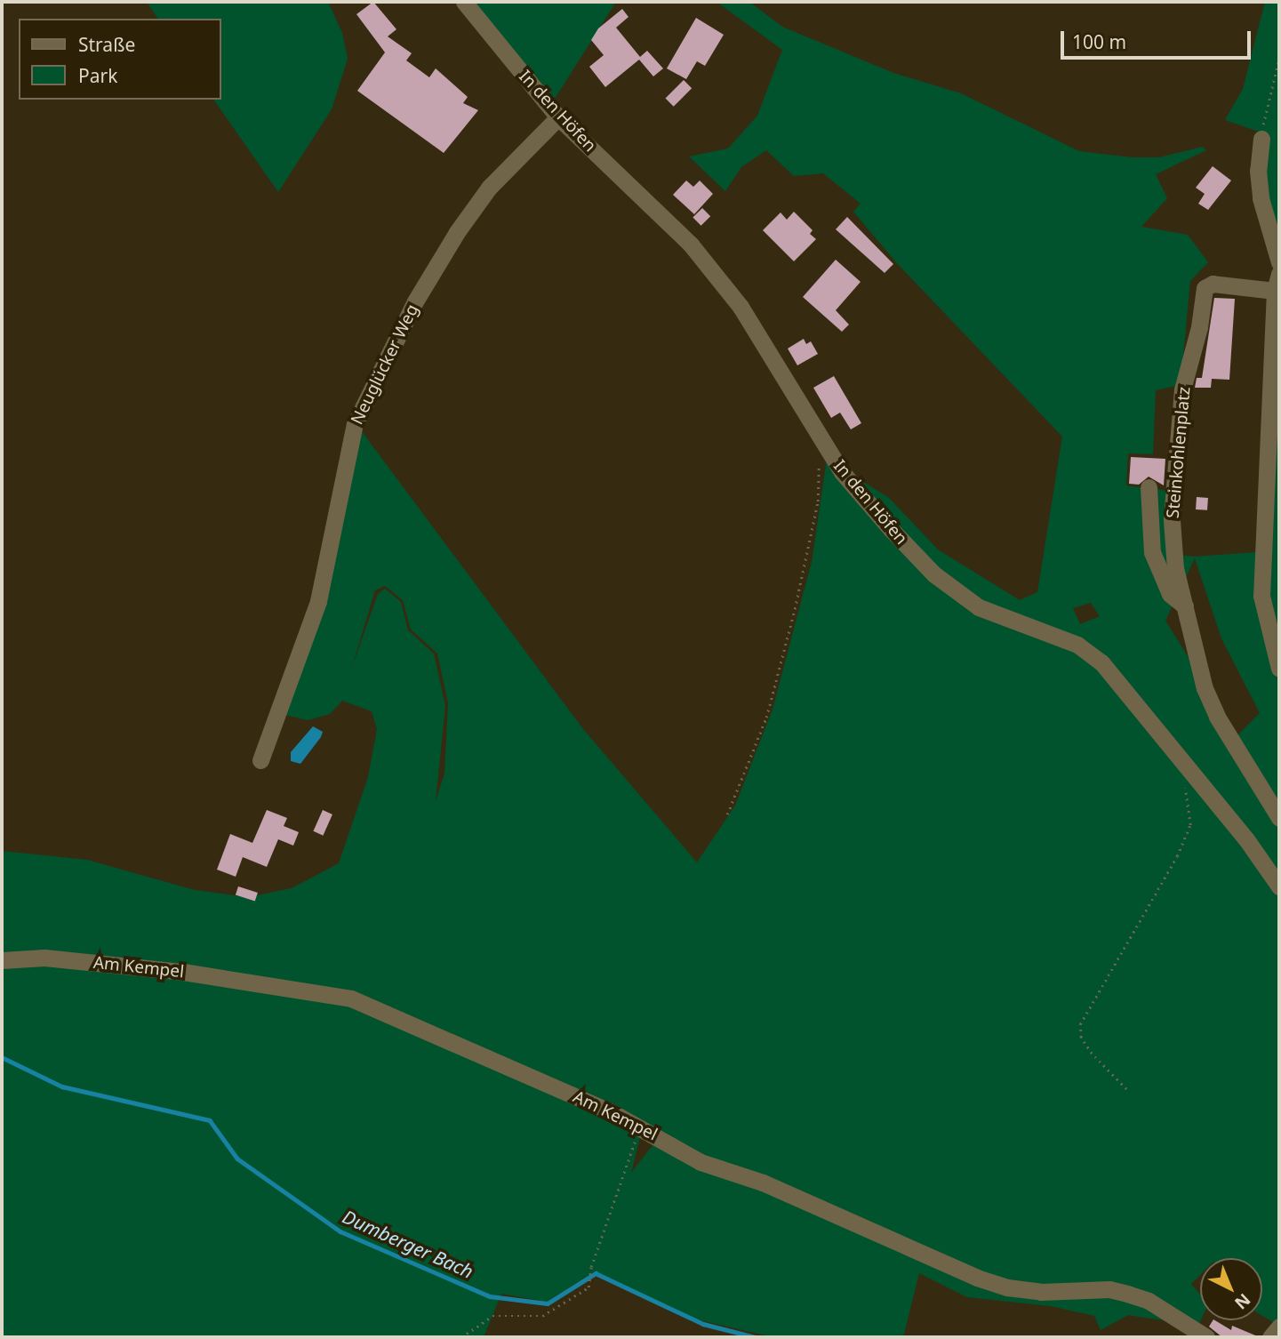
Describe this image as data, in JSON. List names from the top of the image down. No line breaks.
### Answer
{"streets":{"street":["In den Höfen","Neuglücker Weg","Steinkohlenplatz","Am Kempel"]},"crossings":[["In den Höfen","Neuglücker Weg"]],"water":["Dumberger Bach"],"legend":["Straße","Park"],"scale_bar":"100 m","north":"bottom right"}
